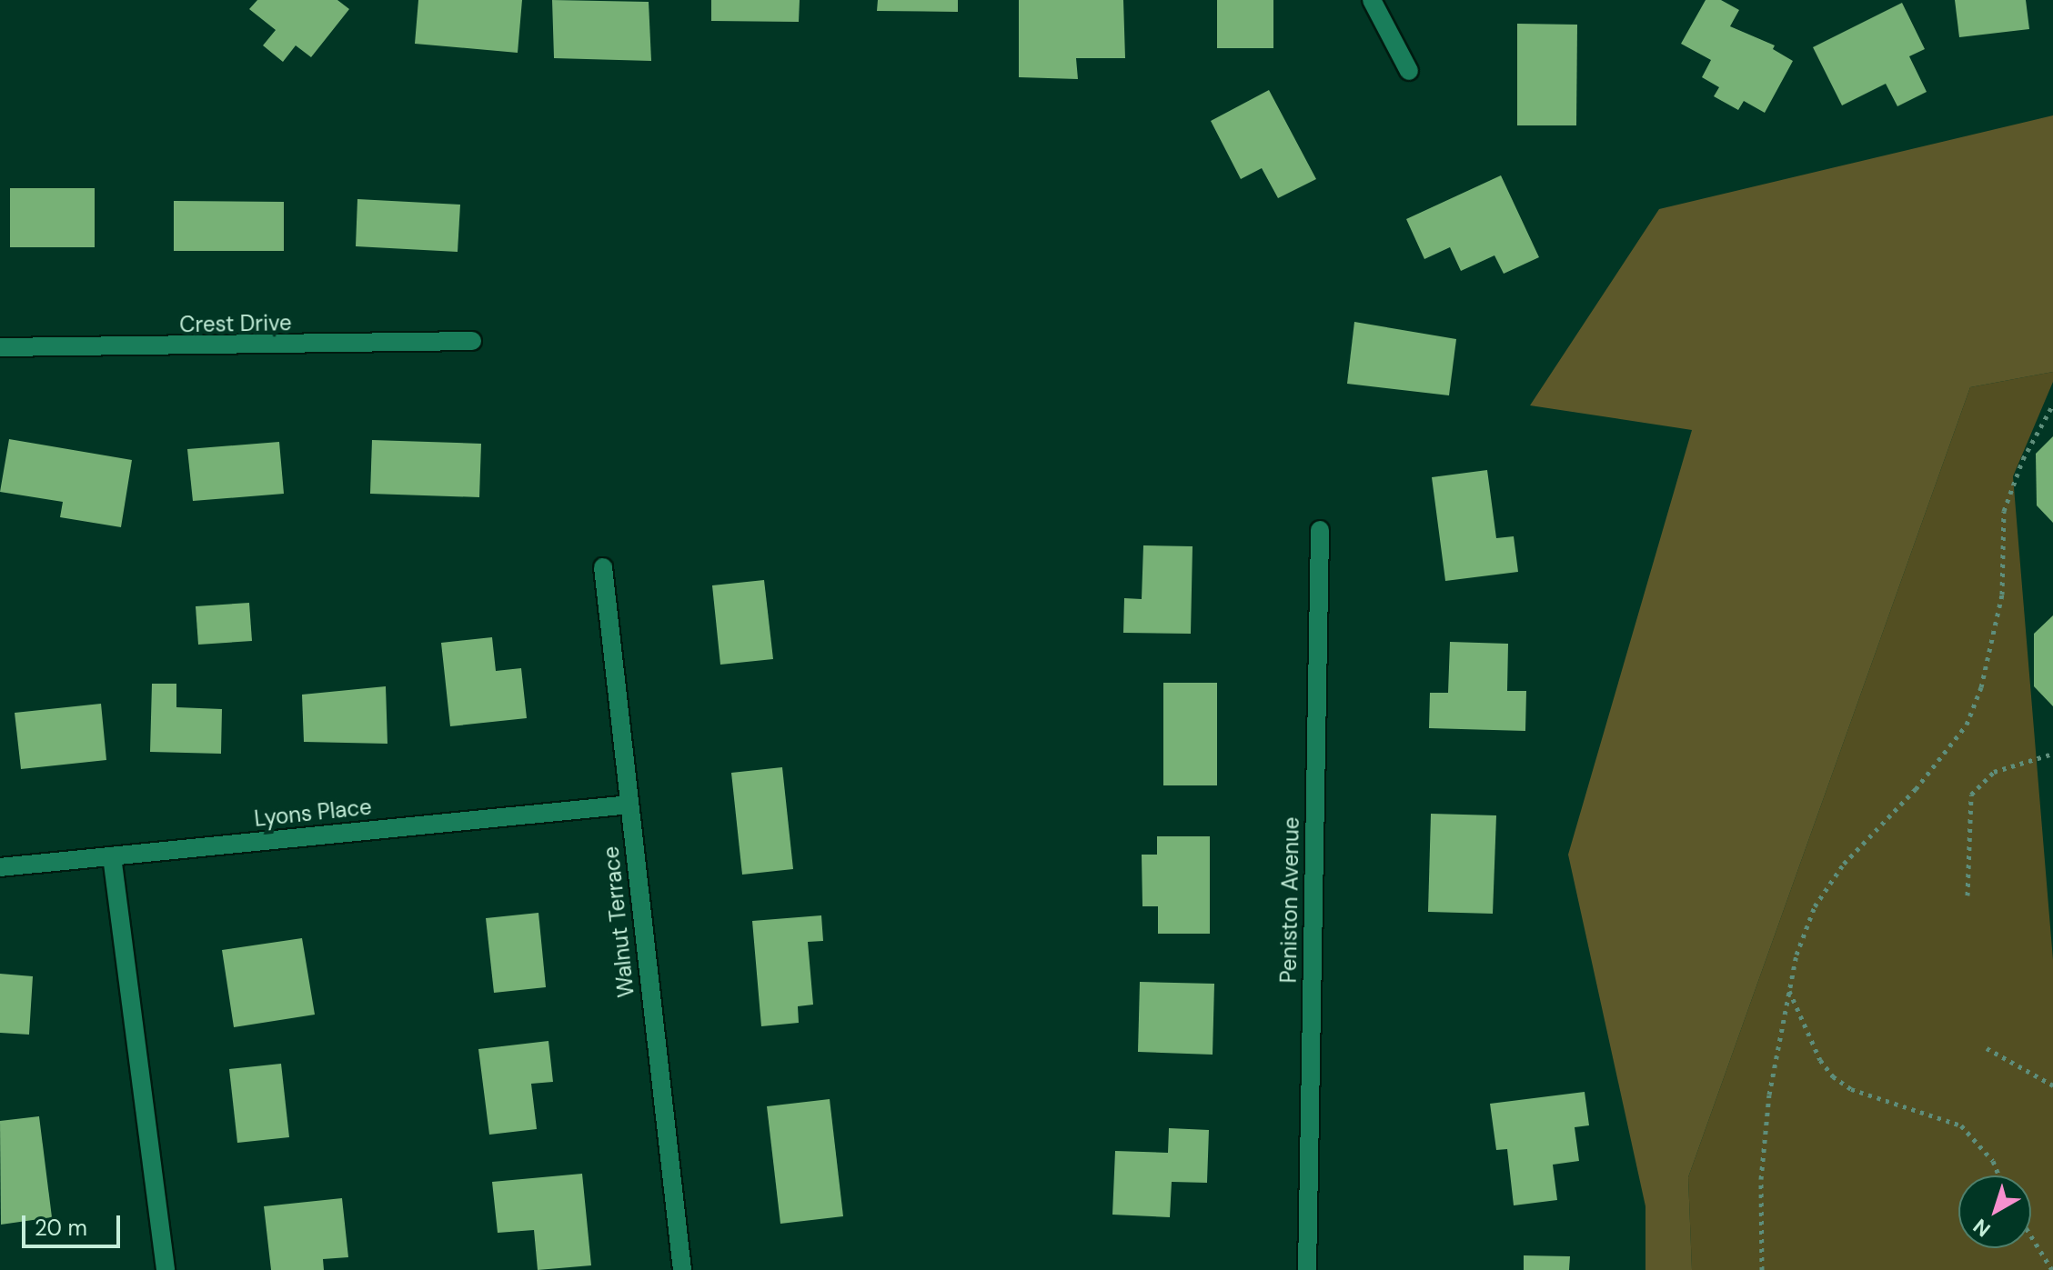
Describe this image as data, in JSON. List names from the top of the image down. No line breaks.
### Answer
{"streets":{"street":["Crest Drive","Lyons Place","Peniston Avenue","Walnut Terrace"]},"crossings":[["Lyons Place","Walnut Terrace"]],"scale_bar":"20 m","north":"bottom left"}
